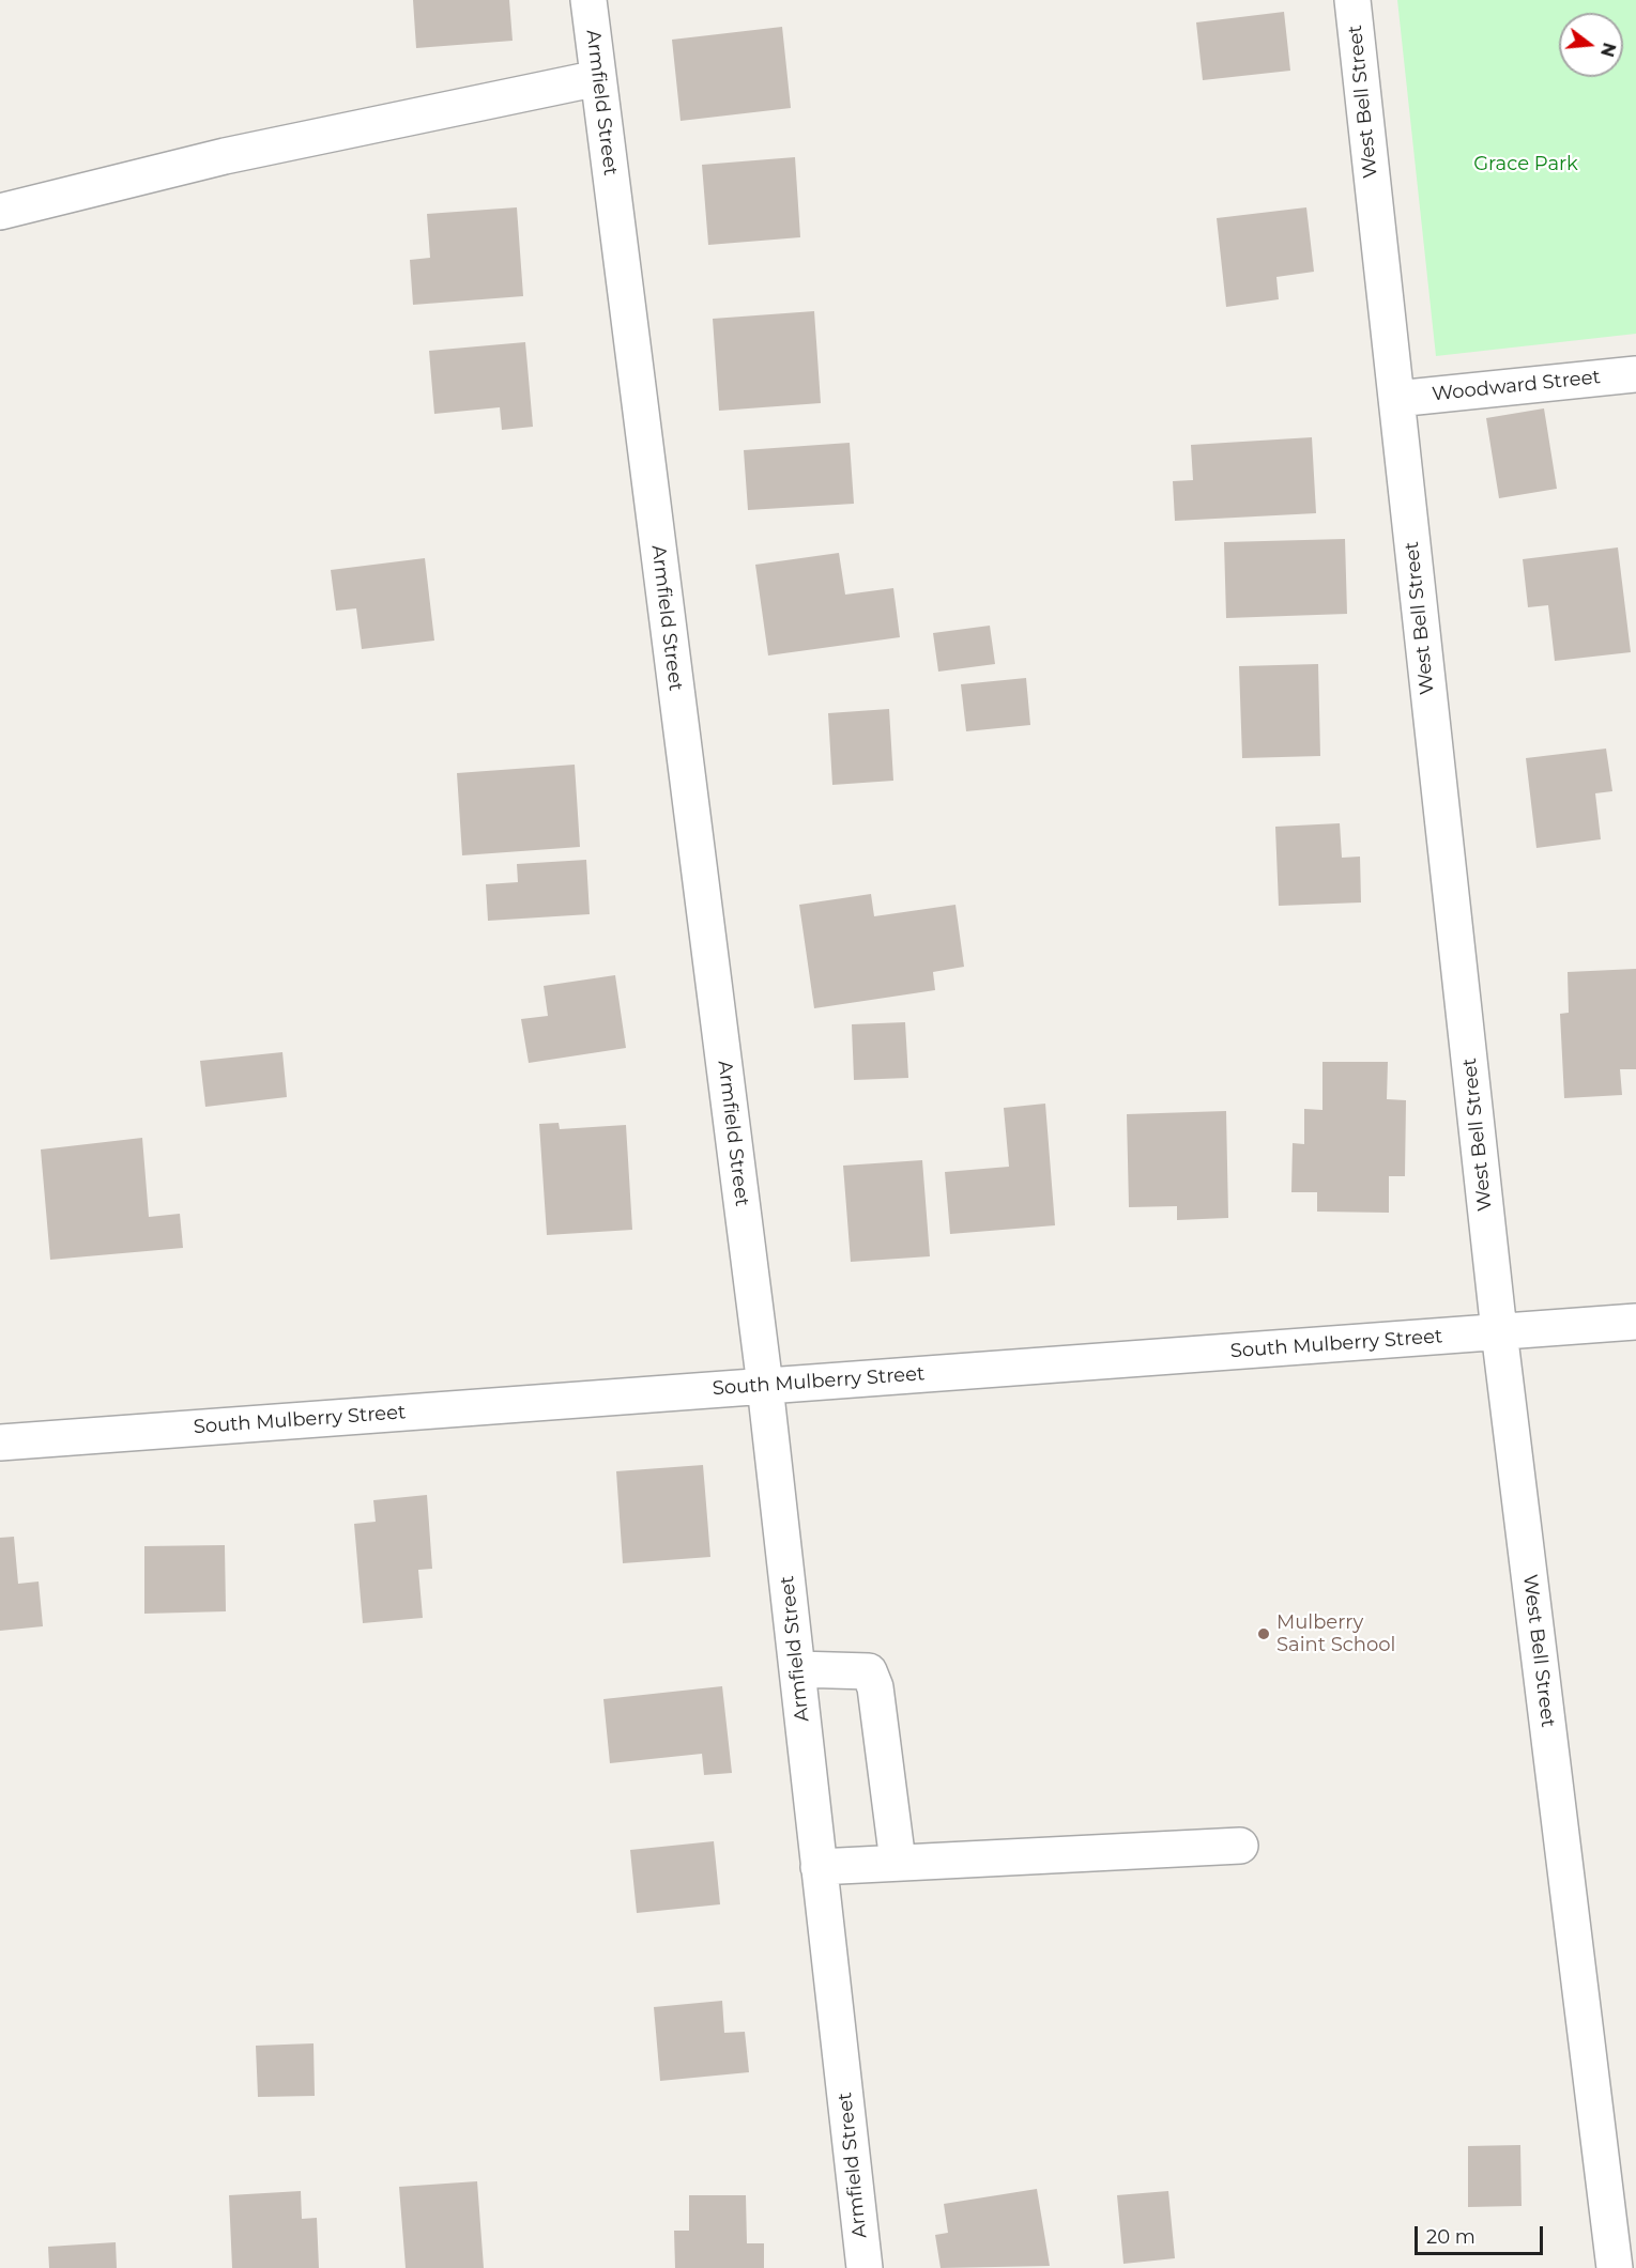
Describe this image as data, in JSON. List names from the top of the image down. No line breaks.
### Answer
{"streets":{"street":["West Bell Street","Armfield Street","Woodward Street","South Mulberry Street"]},"crossings":[["West Bell Street","Woodward Street"],["West Bell Street","South Mulberry Street"],["Armfield Street","South Mulberry Street"]],"parks":["Grace Park"],"places":["Mulberry Saint School"],"scale_bar":"20 m","north":"right"}
